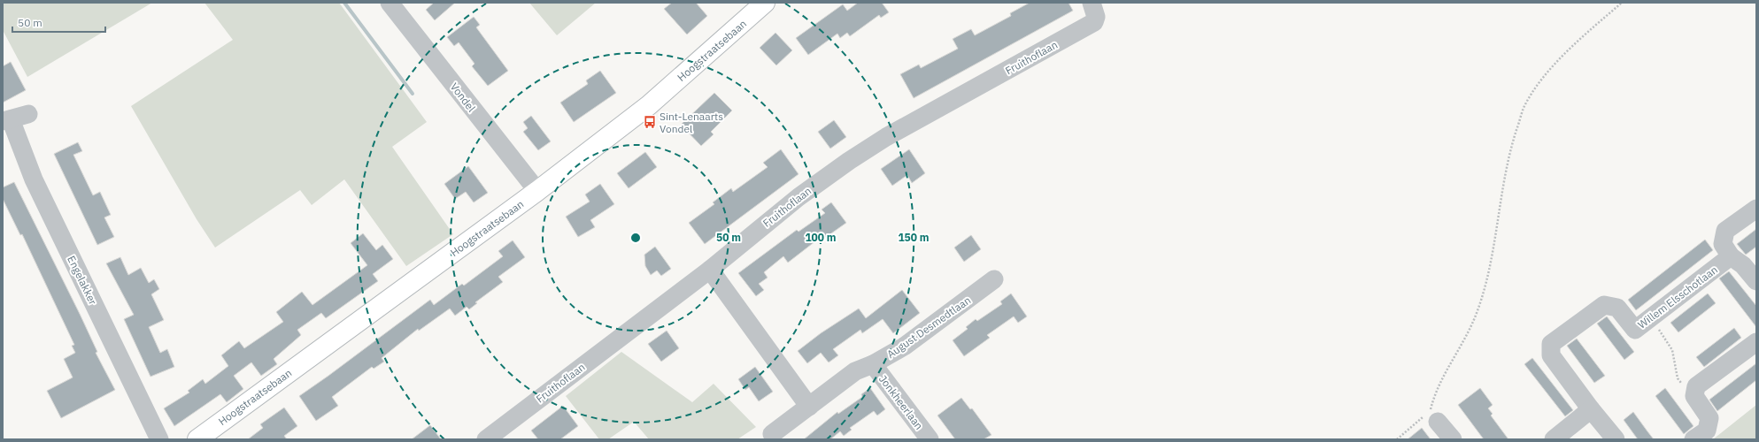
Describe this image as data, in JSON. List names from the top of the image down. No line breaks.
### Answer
{"streets":{"main road":["Hoogstraatsebaan"],"street":["Fruithoflaan","Vondel","Engelakker","Willem Elsschotlaan","August Desmedtlaan","Jonkheerlaan"]},"crossings":[["Hoogstraatsebaan","Vondel"],["August Desmedtlaan","Jonkheerlaan"]],"places":{"bus stop":["Sint-Lenaarts Vondel"]},"scale_bar":"50 m","rings":["50 m","100 m","150 m"]}
